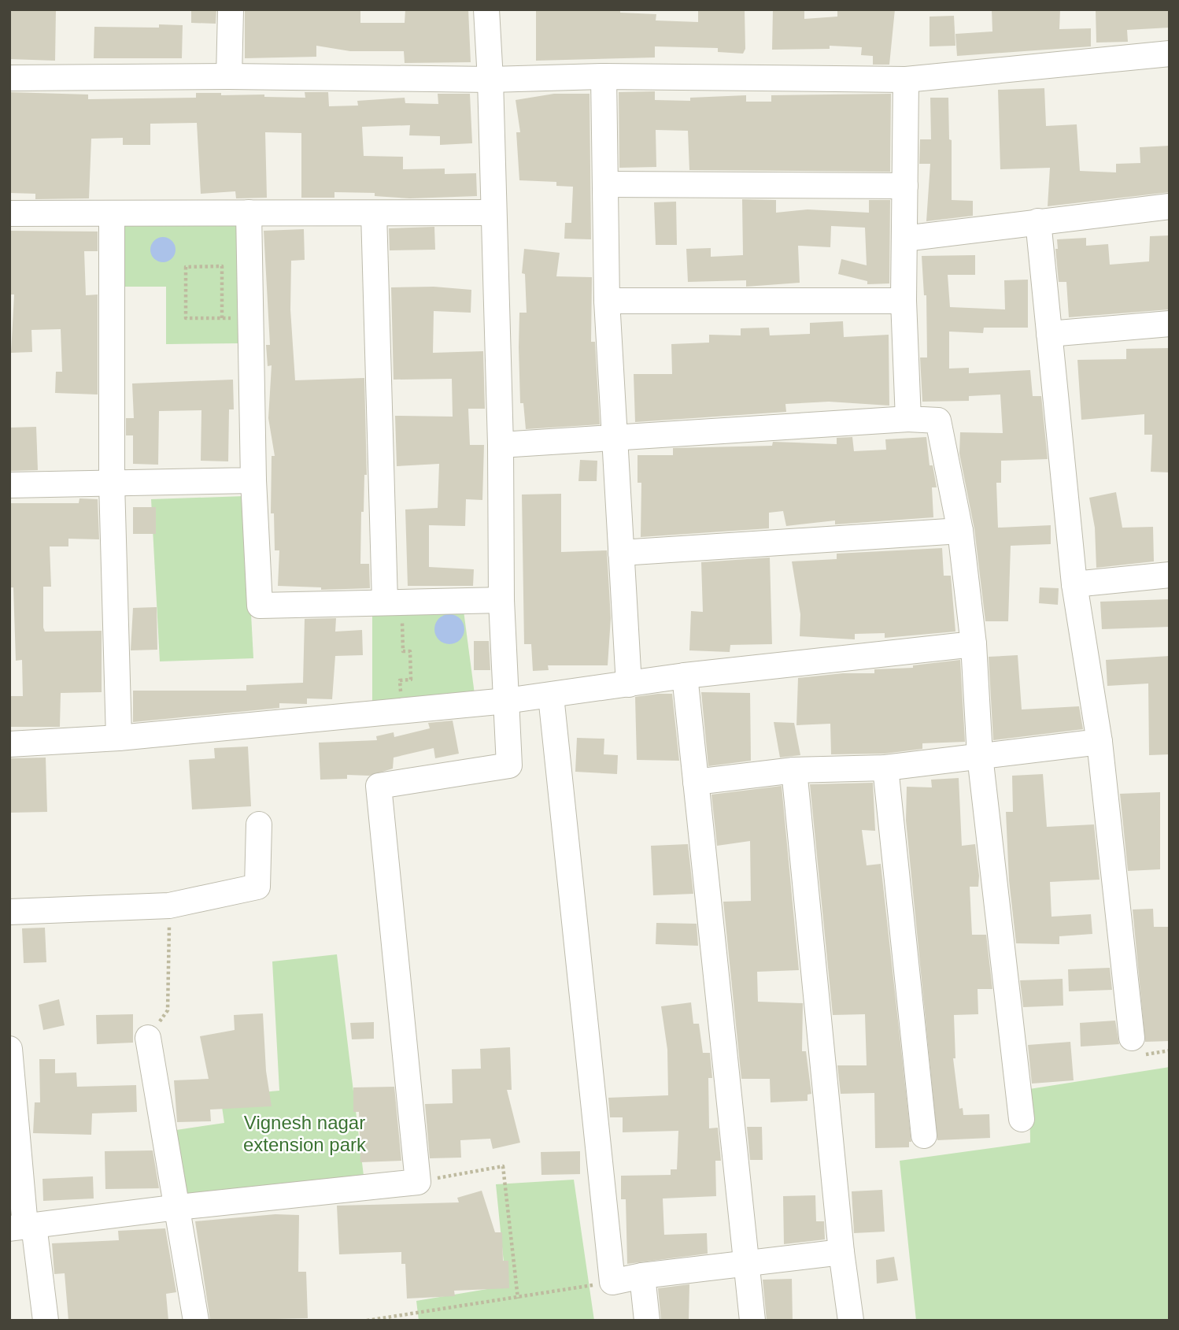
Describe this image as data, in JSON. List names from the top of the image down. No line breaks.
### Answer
{"parks":["Vignesh nagar extension park"]}
